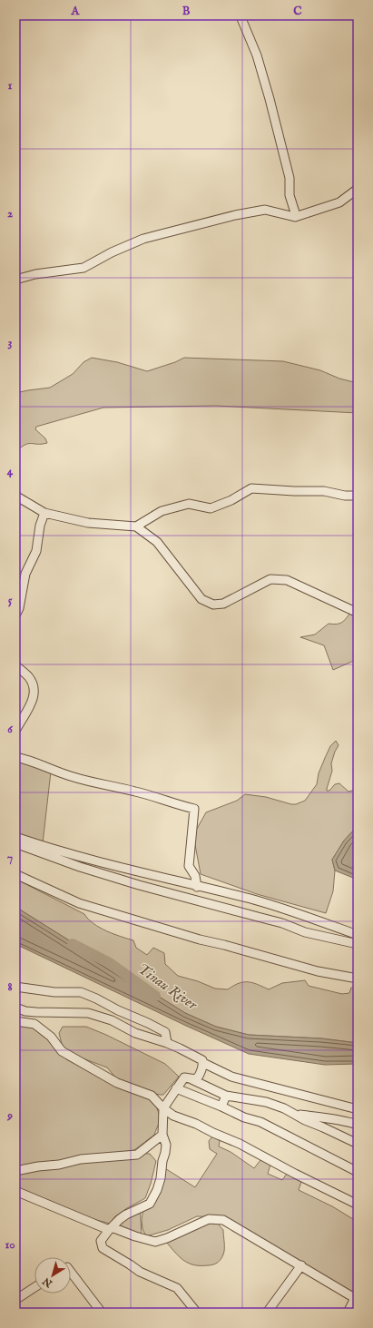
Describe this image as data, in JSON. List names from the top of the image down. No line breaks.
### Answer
{"water":["Tinau River"],"north":"bottom left","grid":{"columns":["A","B","C"],"rows":["1","2","3","4","5","6","7","8","9","10"]}}
